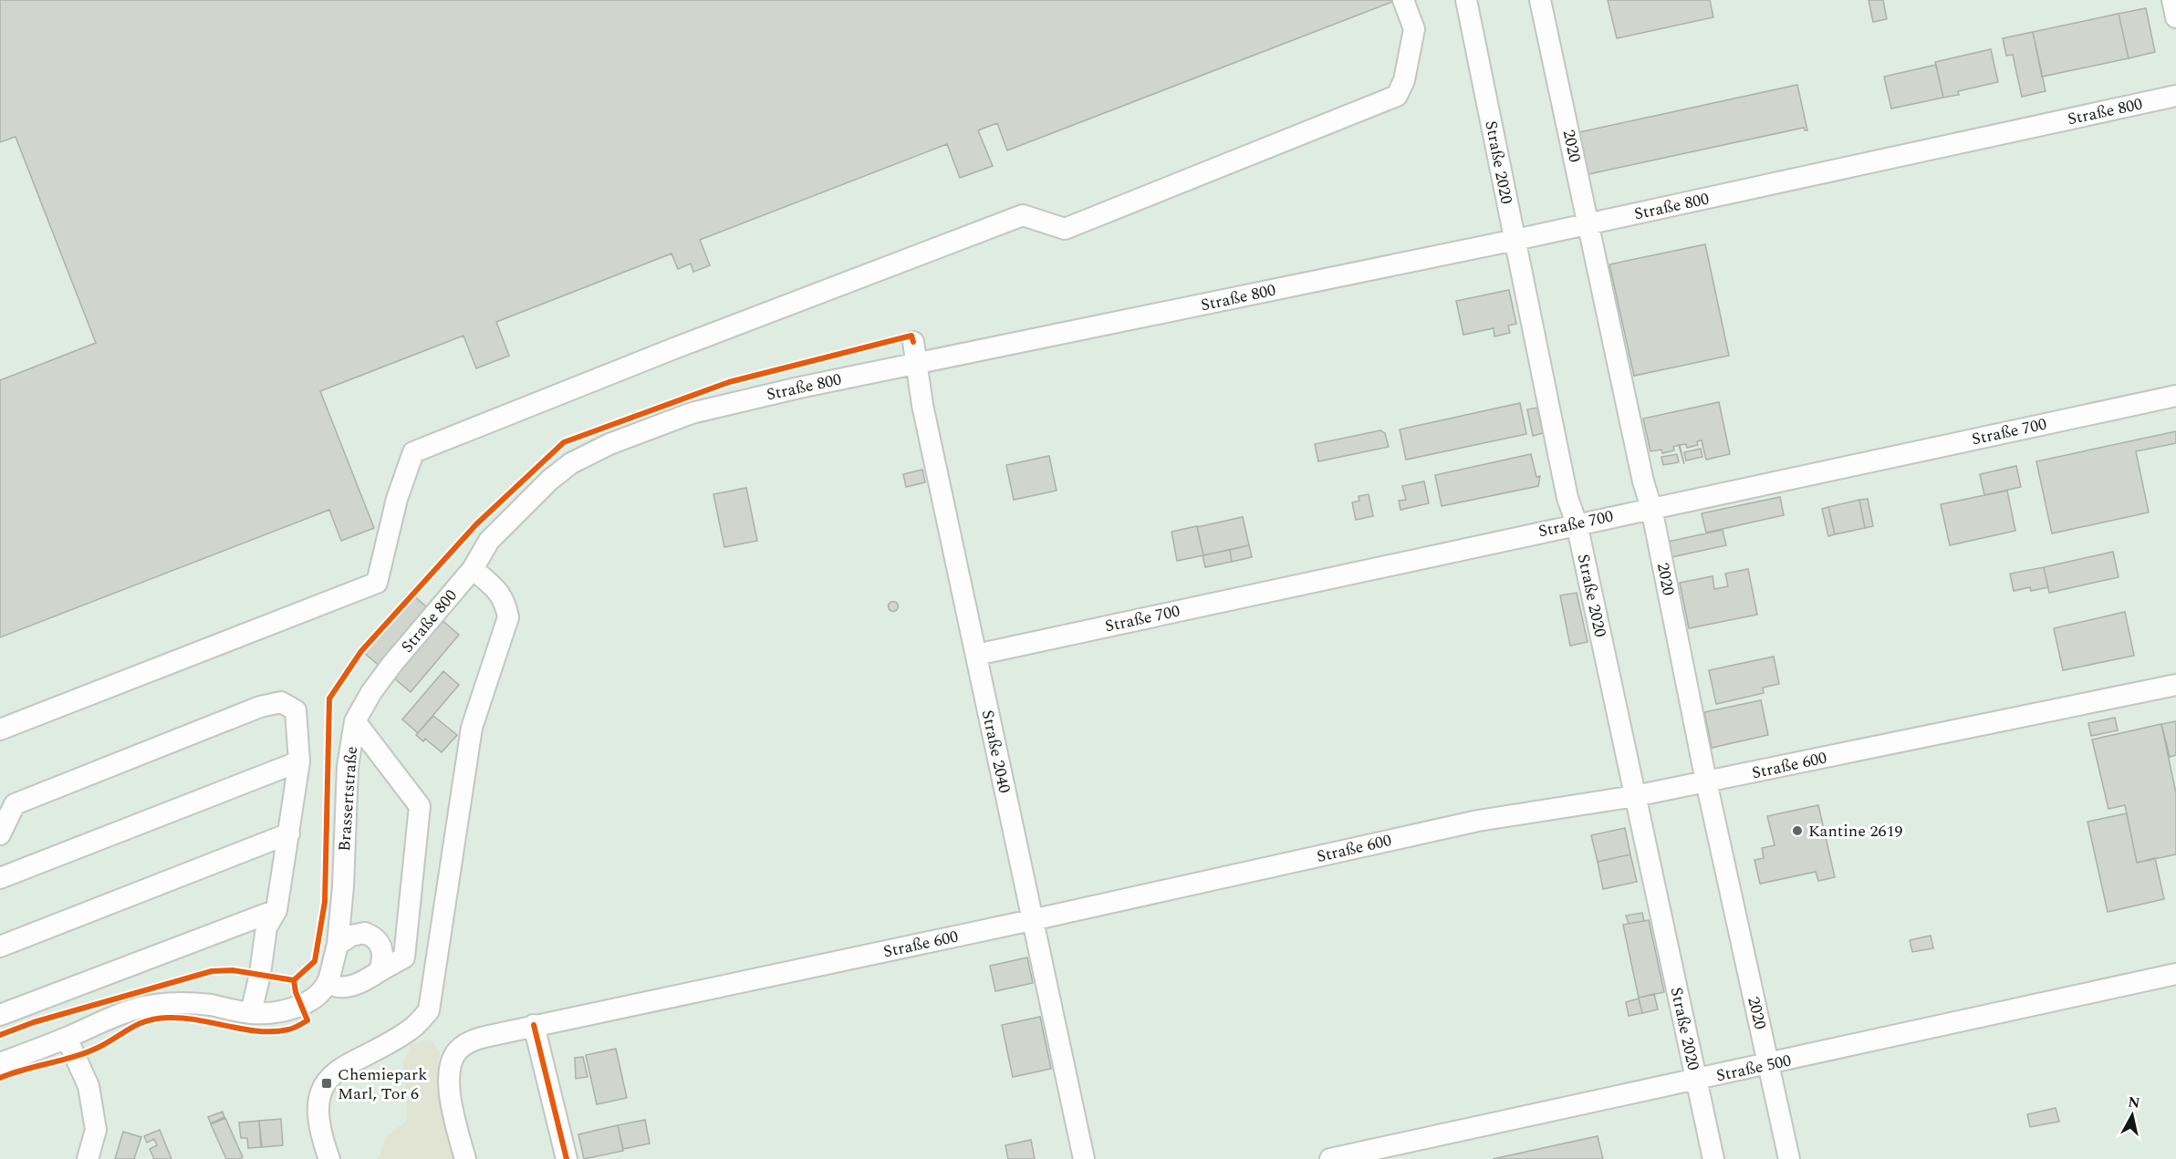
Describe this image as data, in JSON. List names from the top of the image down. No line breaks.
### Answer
{"streets":{"street":["Straße 800","2020","Straße 2020","Straße 700","Straße 2040","Straße 600","Brassertstraße","Straße 500"]},"crossings":[["Straße 800","2020"],["Straße 800","Straße 2020"],["Straße 800","Straße 2040"],["Straße 800","Brassertstraße"],["2020","Straße 700"],["2020","Straße 600"],["2020","Straße 500"],["Straße 2020","Straße 700"],["Straße 2020","Straße 600"],["Straße 2020","Straße 500"],["Straße 700","Straße 2040"],["Straße 2040","Straße 600"]],"places":{"other":["Kantine 2619"],"transit":["Chemiepark Marl, Tor 6"]},"north":"top"}
